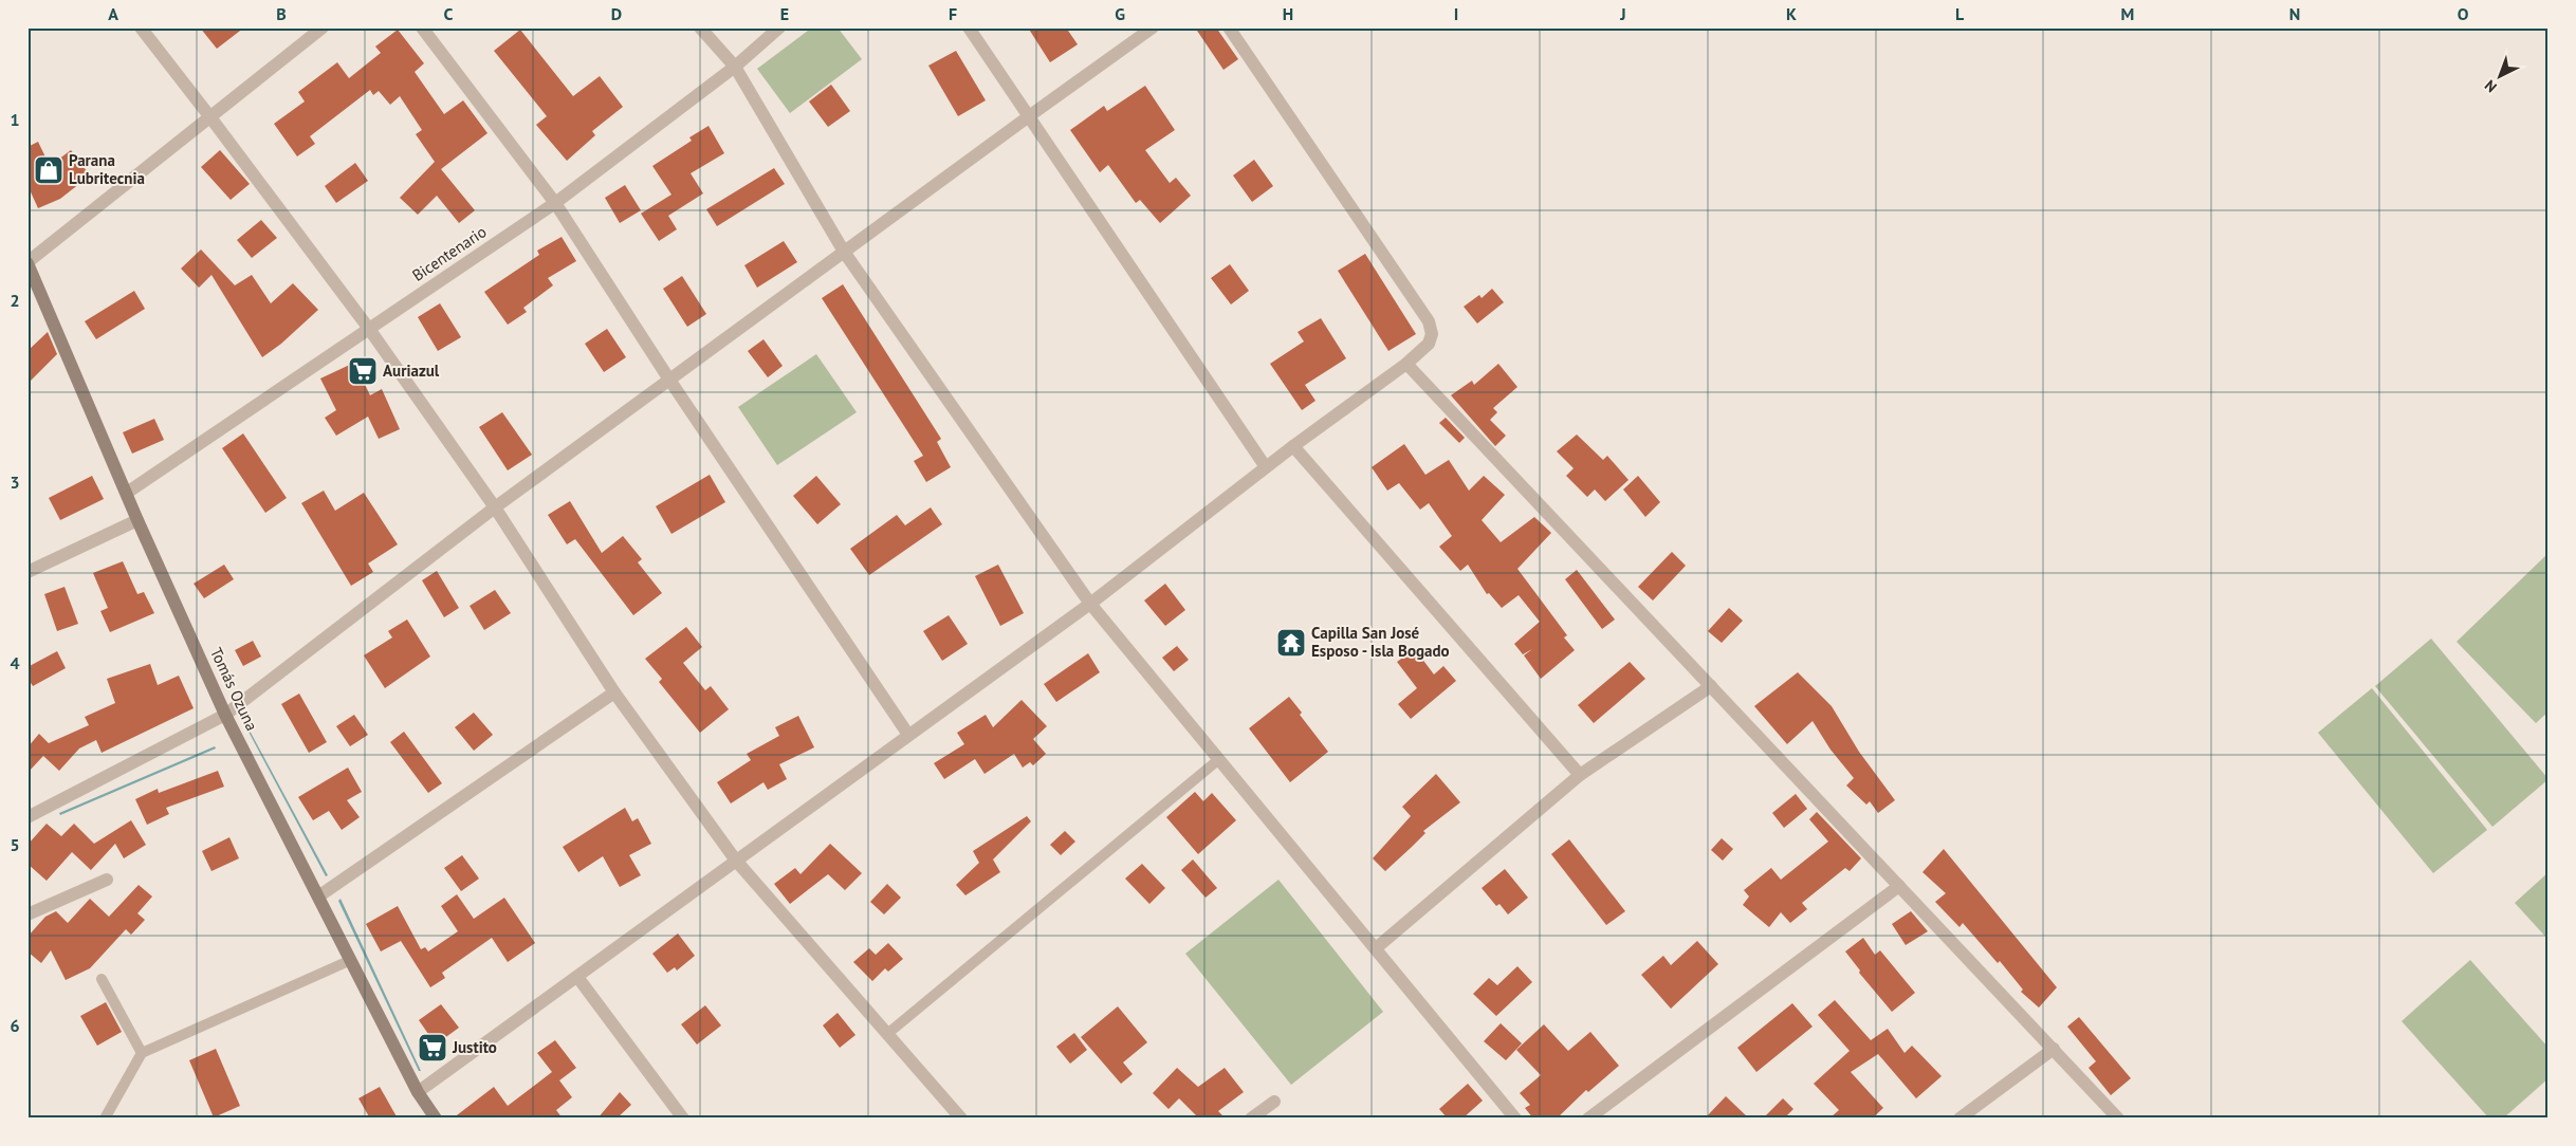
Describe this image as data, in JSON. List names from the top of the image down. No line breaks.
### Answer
{"streets":{"street":["Bicentenario","Tomás Ozuna"]},"crossings":[["Bicentenario","Tomás Ozuna"]],"places":{"shop":["Parana Lubritecnia"],"supermarket":["Auriazul","Justito"],"temple":["Capilla San José Esposo - Isla Bogado"]},"north":"bottom left","grid":{"columns":["A","B","C","D","E","F","G","H","I","J","K","L","M","N","O"],"rows":["1","2","3","4","5","6"]}}
